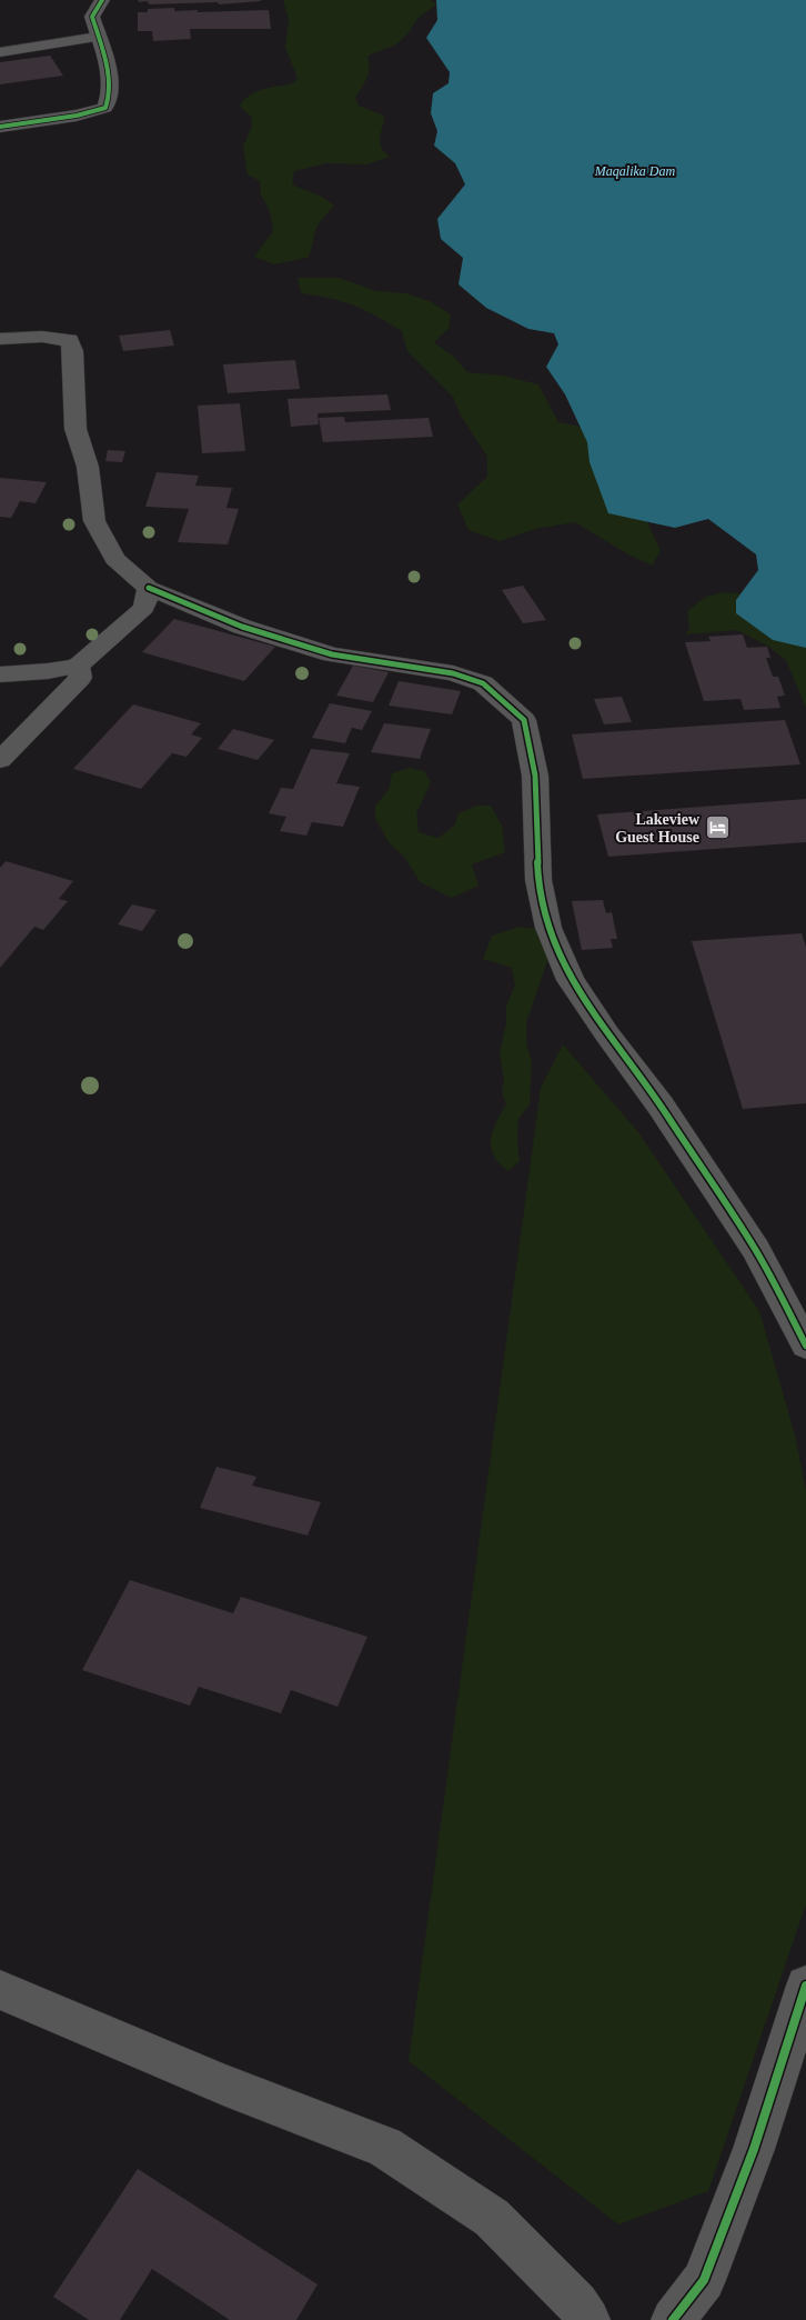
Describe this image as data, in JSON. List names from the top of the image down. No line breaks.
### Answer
{"water":["Maqalika Dam"],"places":{"hotel":["Lakeview Guest House"]}}
